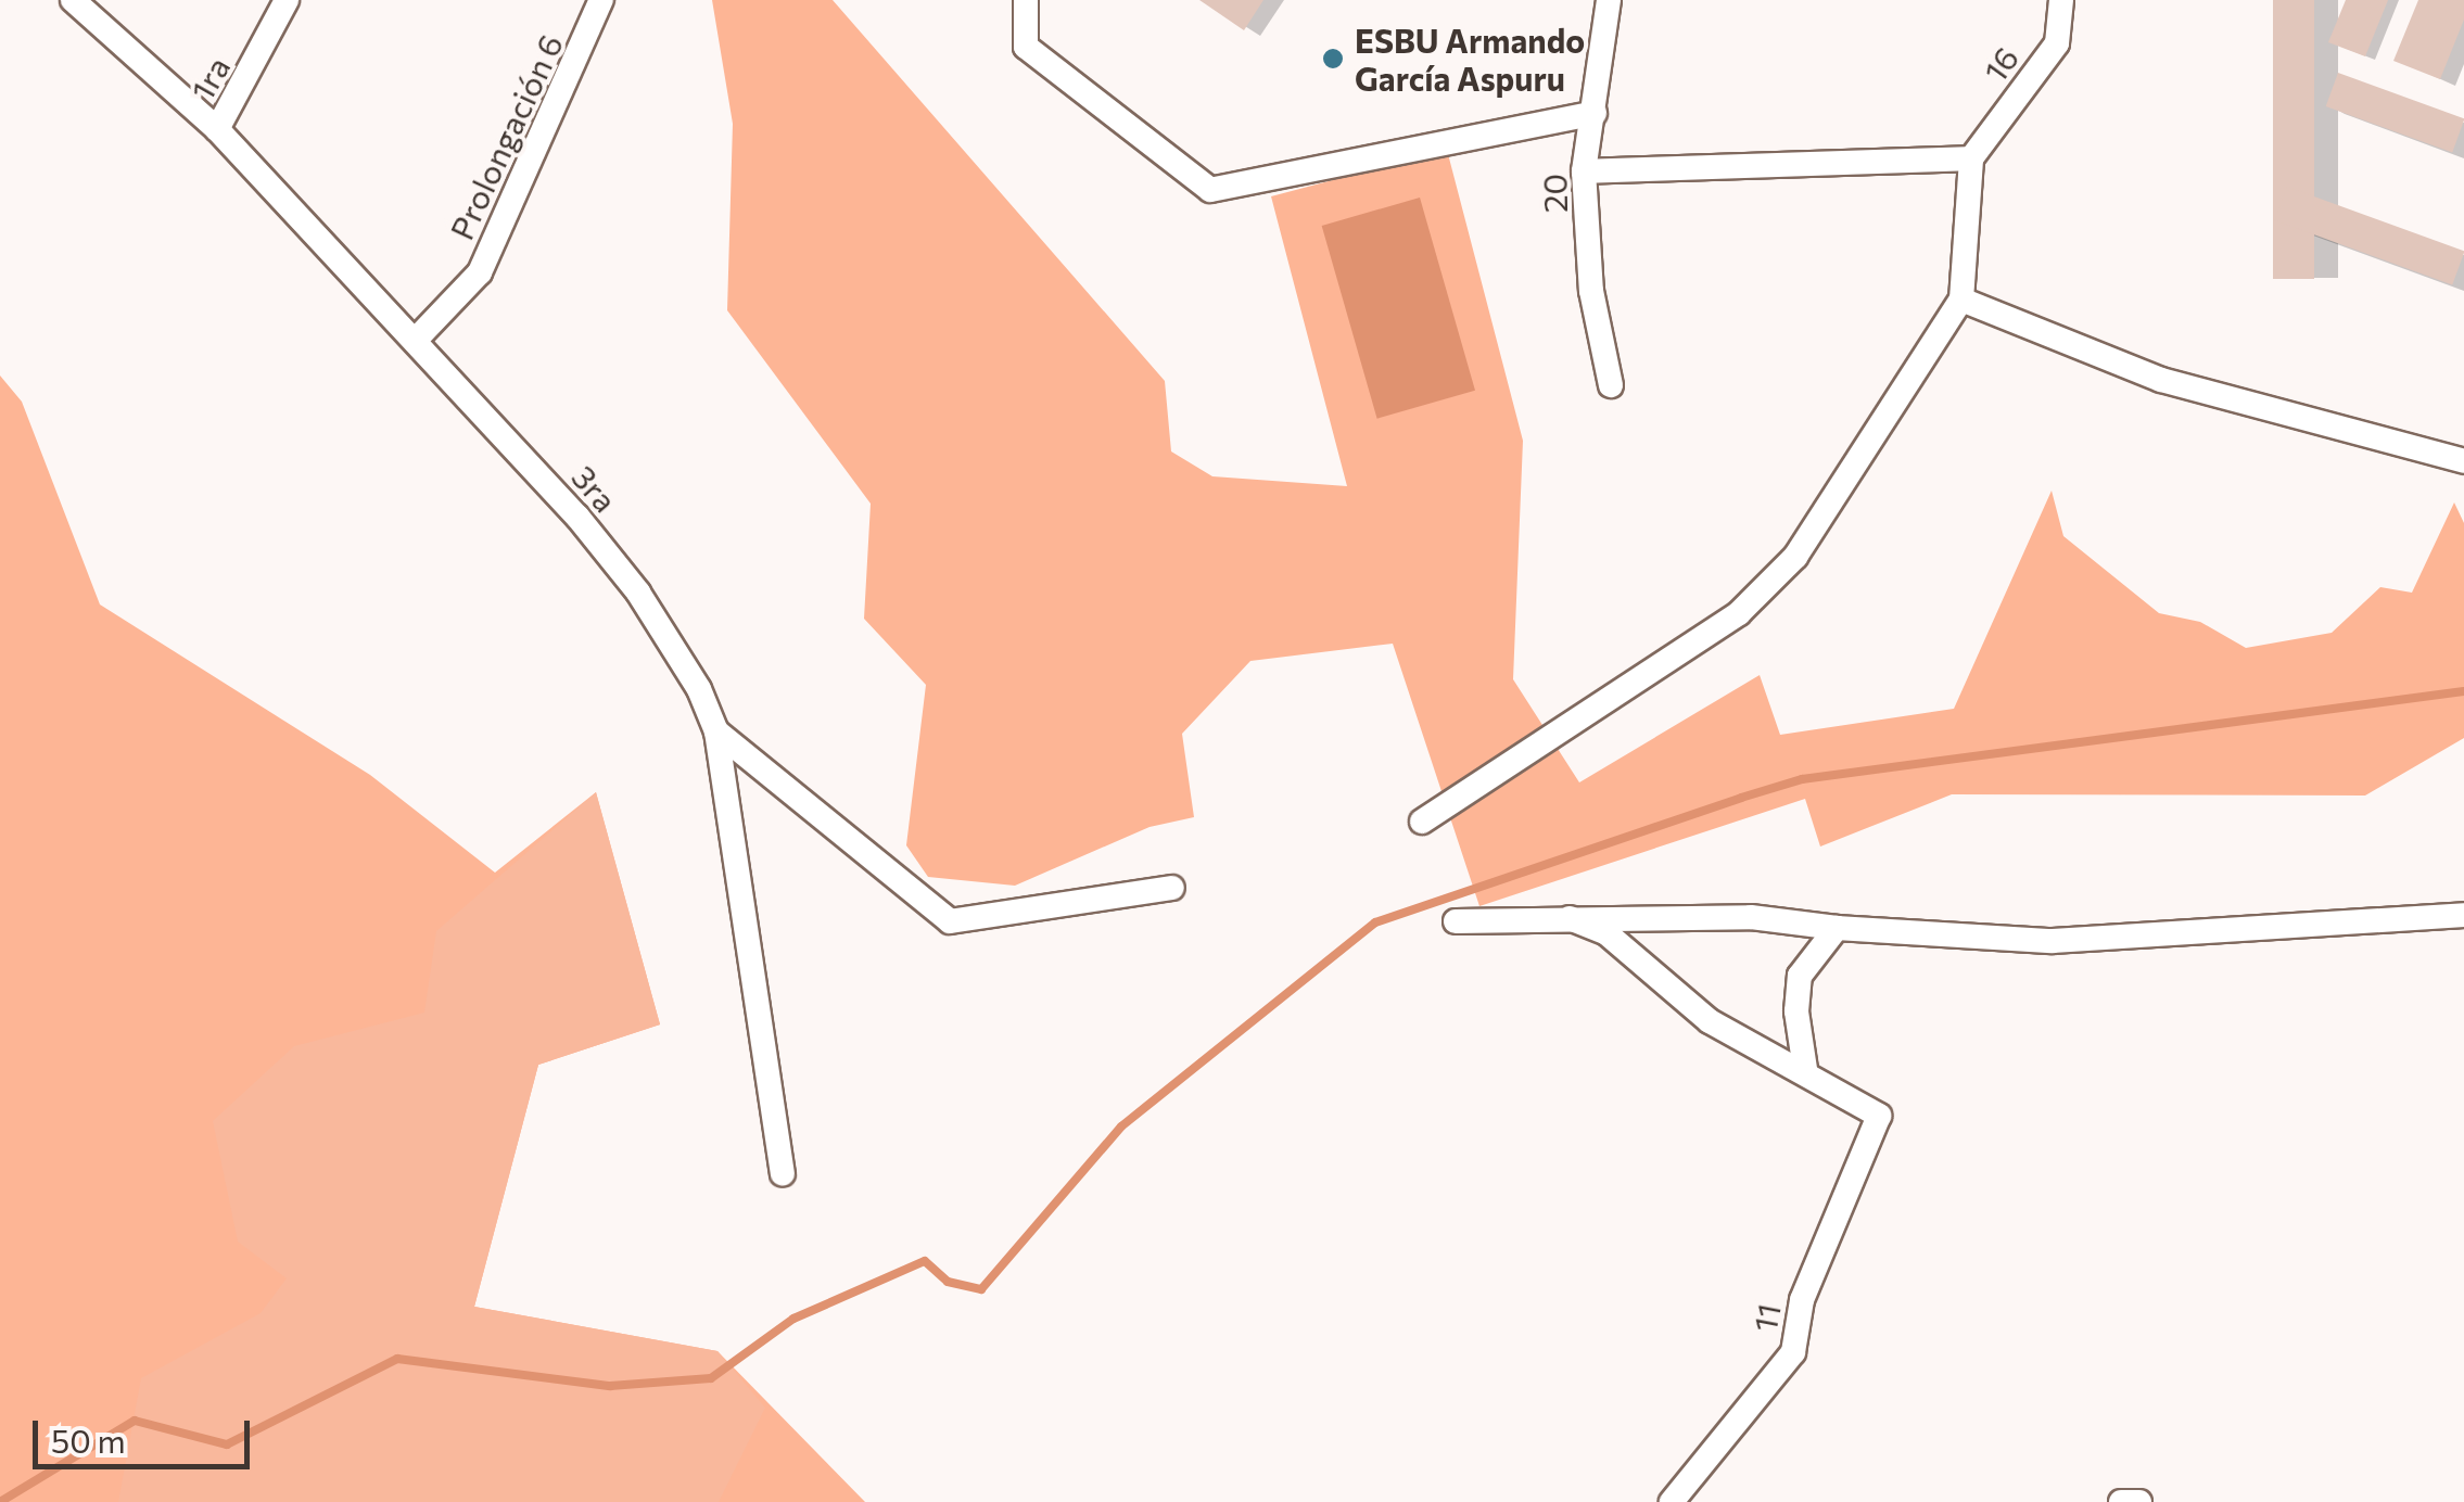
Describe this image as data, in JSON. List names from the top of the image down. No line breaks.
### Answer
{"streets":{"street":["16","1ra","Prolongación 6","20","3ra","11"]},"crossings":[["1ra","3ra"],["Prolongación 6","3ra"]],"places":["ESBU Armando García Aspuru"],"scale_bar":"50 m"}
